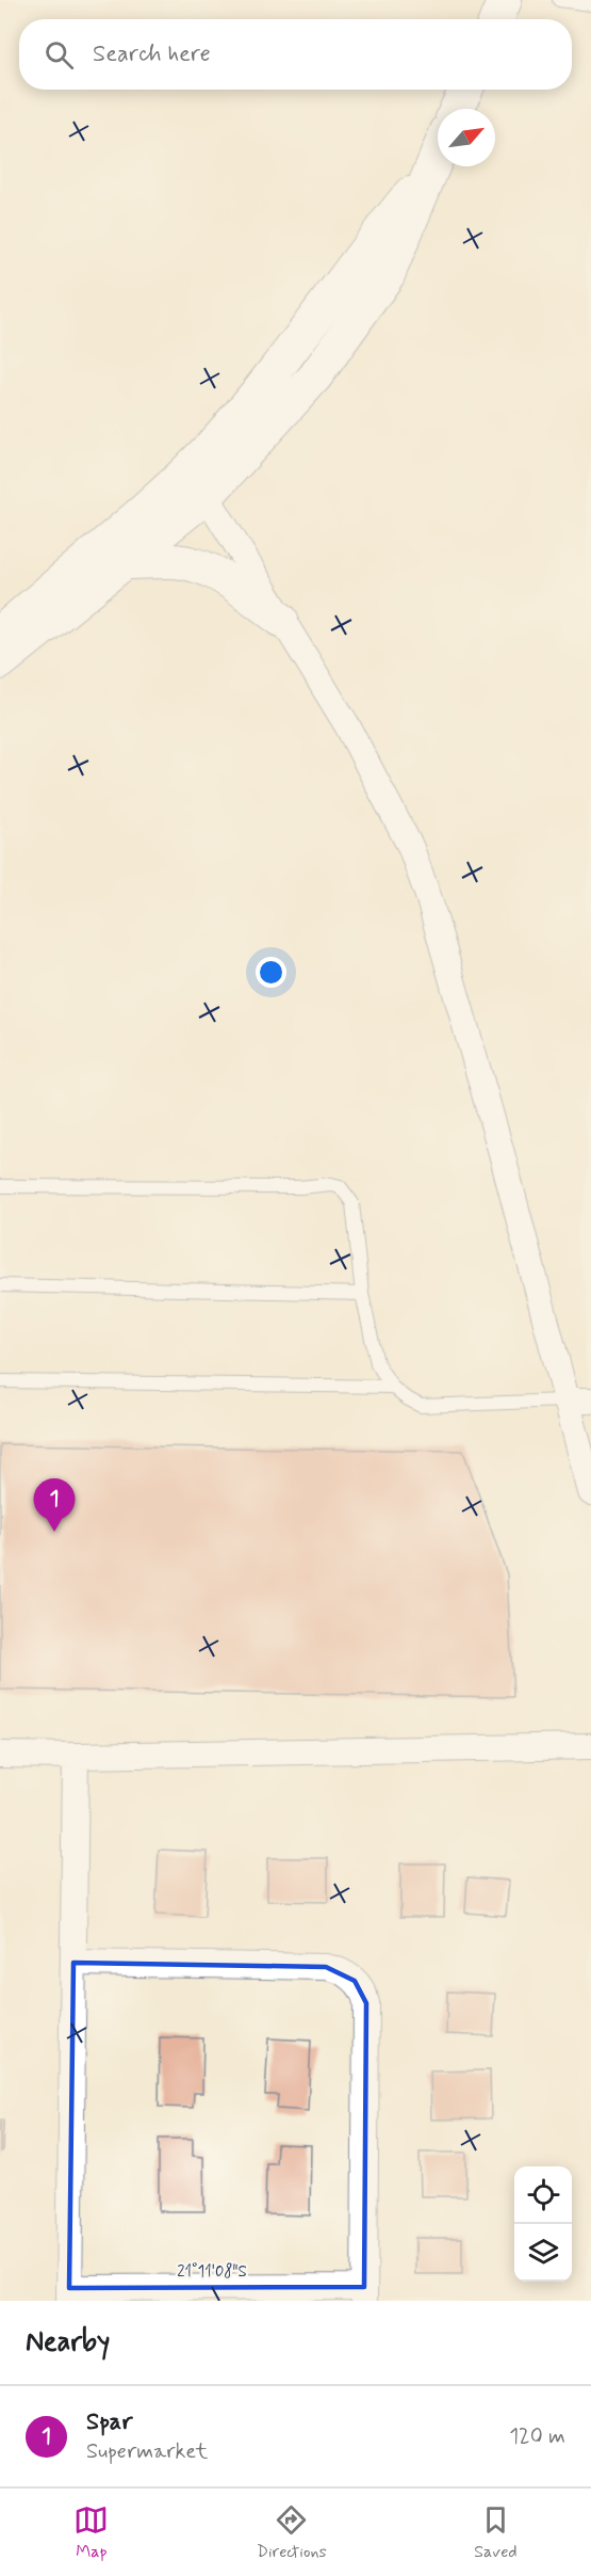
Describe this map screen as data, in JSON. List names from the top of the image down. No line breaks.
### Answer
{"north":"top right","page":{"search":"Search here","pins":"1","heading":"Nearby","list":[{"mark":"1","name":"Spar","note":"Supermarket","value":"120 m"}],"nav":["Map","Directions","Saved"]},"coordinates":["21°11'08\"S"]}
